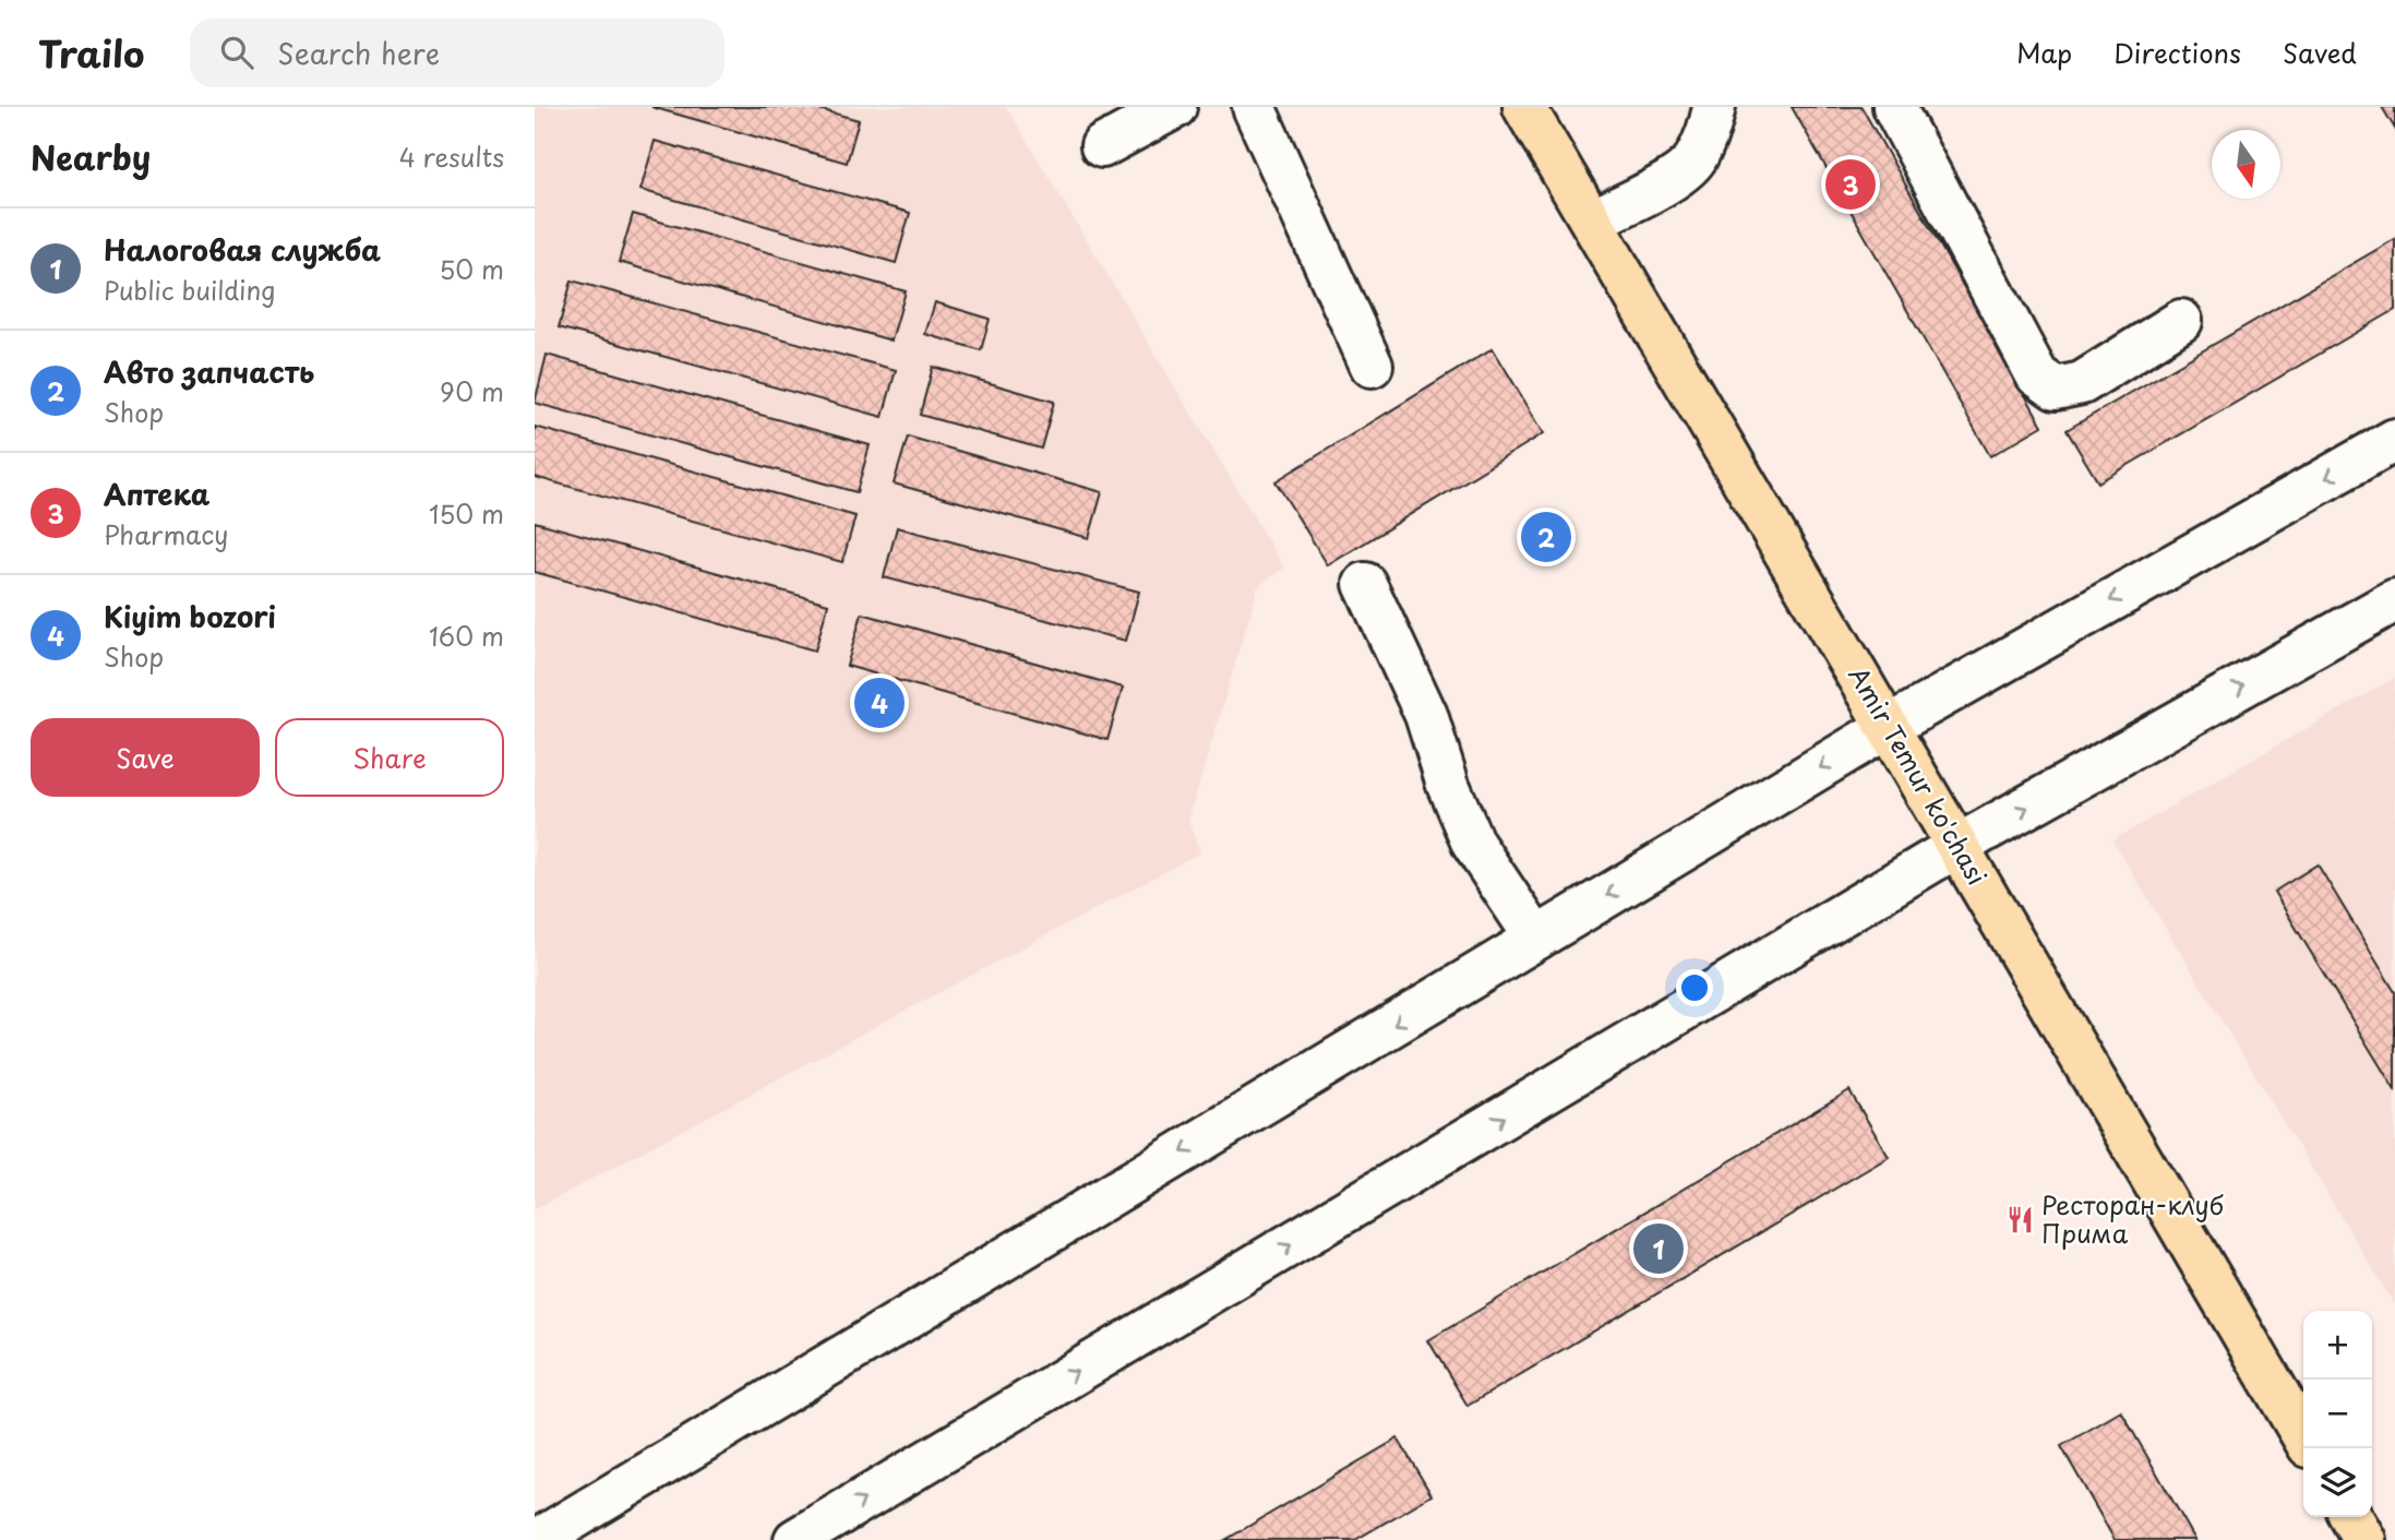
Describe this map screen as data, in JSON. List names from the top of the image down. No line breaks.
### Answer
{"streets":{"main road":["Amir Temur ko'chasi"]},"places":{"restaurant":["Ресторан-клуб Прима"]},"north":"bottom","page":{"header":"Trailo","search":"Search here","nav":["Map","Directions","Saved"],"heading":["Nearby","4 results"],"pins":["3","2","4","1"],"list":[{"mark":"1","name":"Налоговая служба","note":"Public building","value":"50 m"},{"mark":"2","name":"Авто запчасть","note":"Shop","value":"90 m"},{"mark":"3","name":"Аптека","note":"Pharmacy","value":"150 m"},{"mark":"4","name":"Kiyim bozori","note":"Shop","value":"160 m"}],"buttons":["Save","Share"],"map_buttons":["+","−"]}}
